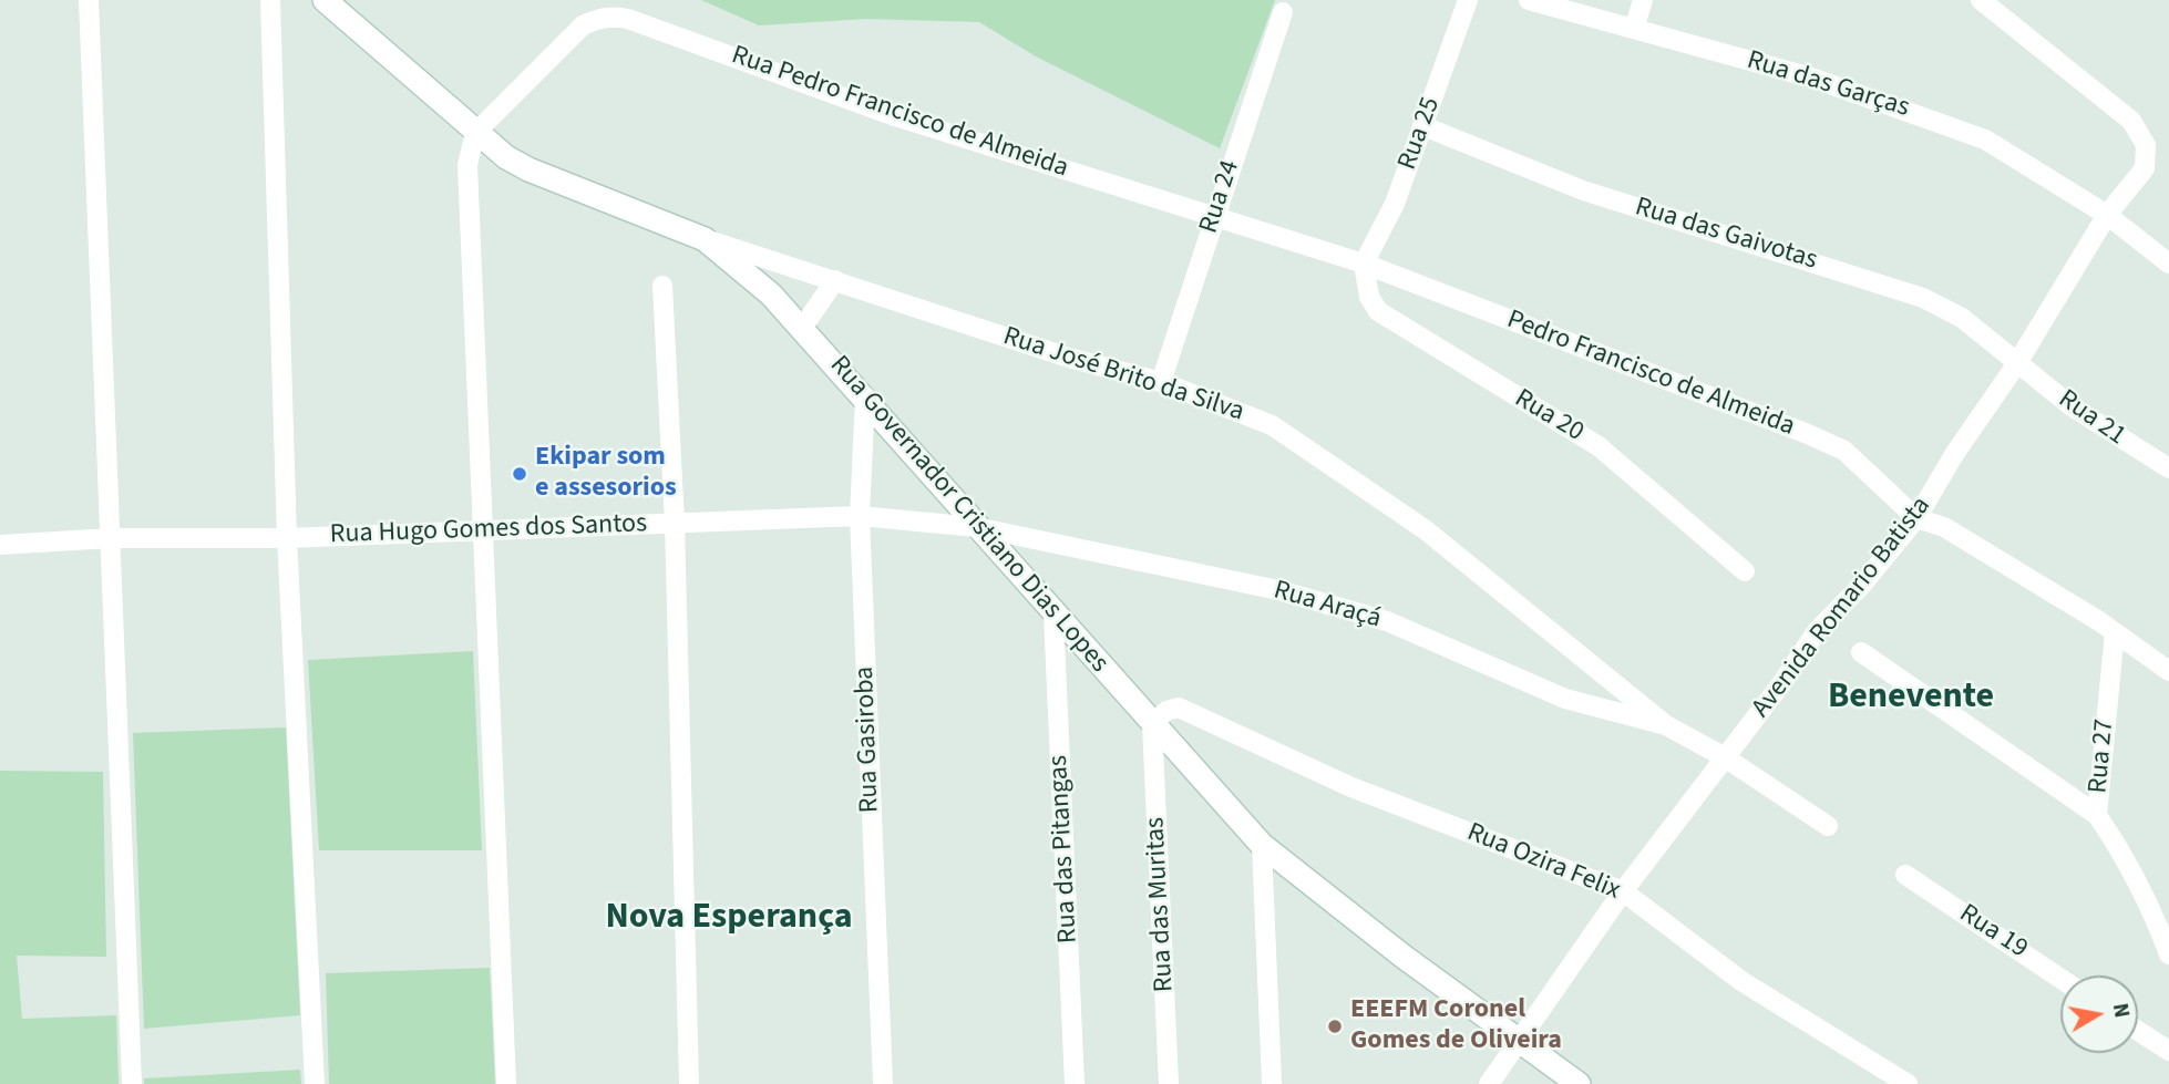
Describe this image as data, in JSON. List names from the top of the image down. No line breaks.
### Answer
{"streets":{"street":["Rua das Garças","Rua Pedro Francisco de Almeida","Rua 25","Rua 24","Rua das Gaivotas","Pedro Francisco de Almeida","Rua José Brito da Silva","Rua 20","Rua 21","Rua Governador Cristiano Dias Lopes","Rua Hugo Gomes dos Santos","Rua Araçá","Avenida Romario Batista","Rua Gasiroba","Rua 27","Rua das Pitangas","Rua Ozira Felix","Rua das Muritas","Rua 19"]},"crossings":[["Rua das Garças","Avenida Romario Batista"],["Rua Pedro Francisco de Almeida","Rua 25"],["Rua Pedro Francisco de Almeida","Rua 24"],["Rua Pedro Francisco de Almeida","Pedro Francisco de Almeida"],["Rua Pedro Francisco de Almeida","Rua 20"],["Rua Pedro Francisco de Almeida","Rua Governador Cristiano Dias Lopes"],["Rua 25","Rua das Gaivotas"],["Rua 25","Pedro Francisco de Almeida"],["Rua 25","Rua 20"],["Rua 24","Rua José Brito da Silva"],["Rua das Gaivotas","Rua 21"],["Rua das Gaivotas","Avenida Romario Batista"],["Pedro Francisco de Almeida","Rua 20"],["Pedro Francisco de Almeida","Avenida Romario Batista"],["Rua José Brito da Silva","Rua Governador Cristiano Dias Lopes"],["Rua José Brito da Silva","Rua Araçá"],["Rua José Brito da Silva","Avenida Romario Batista"],["Rua 21","Avenida Romario Batista"],["Rua Governador Cristiano Dias Lopes","Rua Hugo Gomes dos Santos"],["Rua Governador Cristiano Dias Lopes","Rua Araçá"],["Rua Governador Cristiano Dias Lopes","Avenida Romario Batista"],["Rua Governador Cristiano Dias Lopes","Rua Gasiroba"],["Rua Governador Cristiano Dias Lopes","Rua das Pitangas"],["Rua Governador Cristiano Dias Lopes","Rua Ozira Felix"],["Rua Governador Cristiano Dias Lopes","Rua das Muritas"],["Rua Hugo Gomes dos Santos","Rua Araçá"],["Rua Hugo Gomes dos Santos","Rua Gasiroba"],["Avenida Romario Batista","Rua Ozira Felix"],["Rua Ozira Felix","Rua das Muritas"]],"districts":["Benevente","Nova Esperança"],"places":["Ekipar som e assesorios","EEEFM Coronel Gomes de Oliveira"],"north":"right"}
